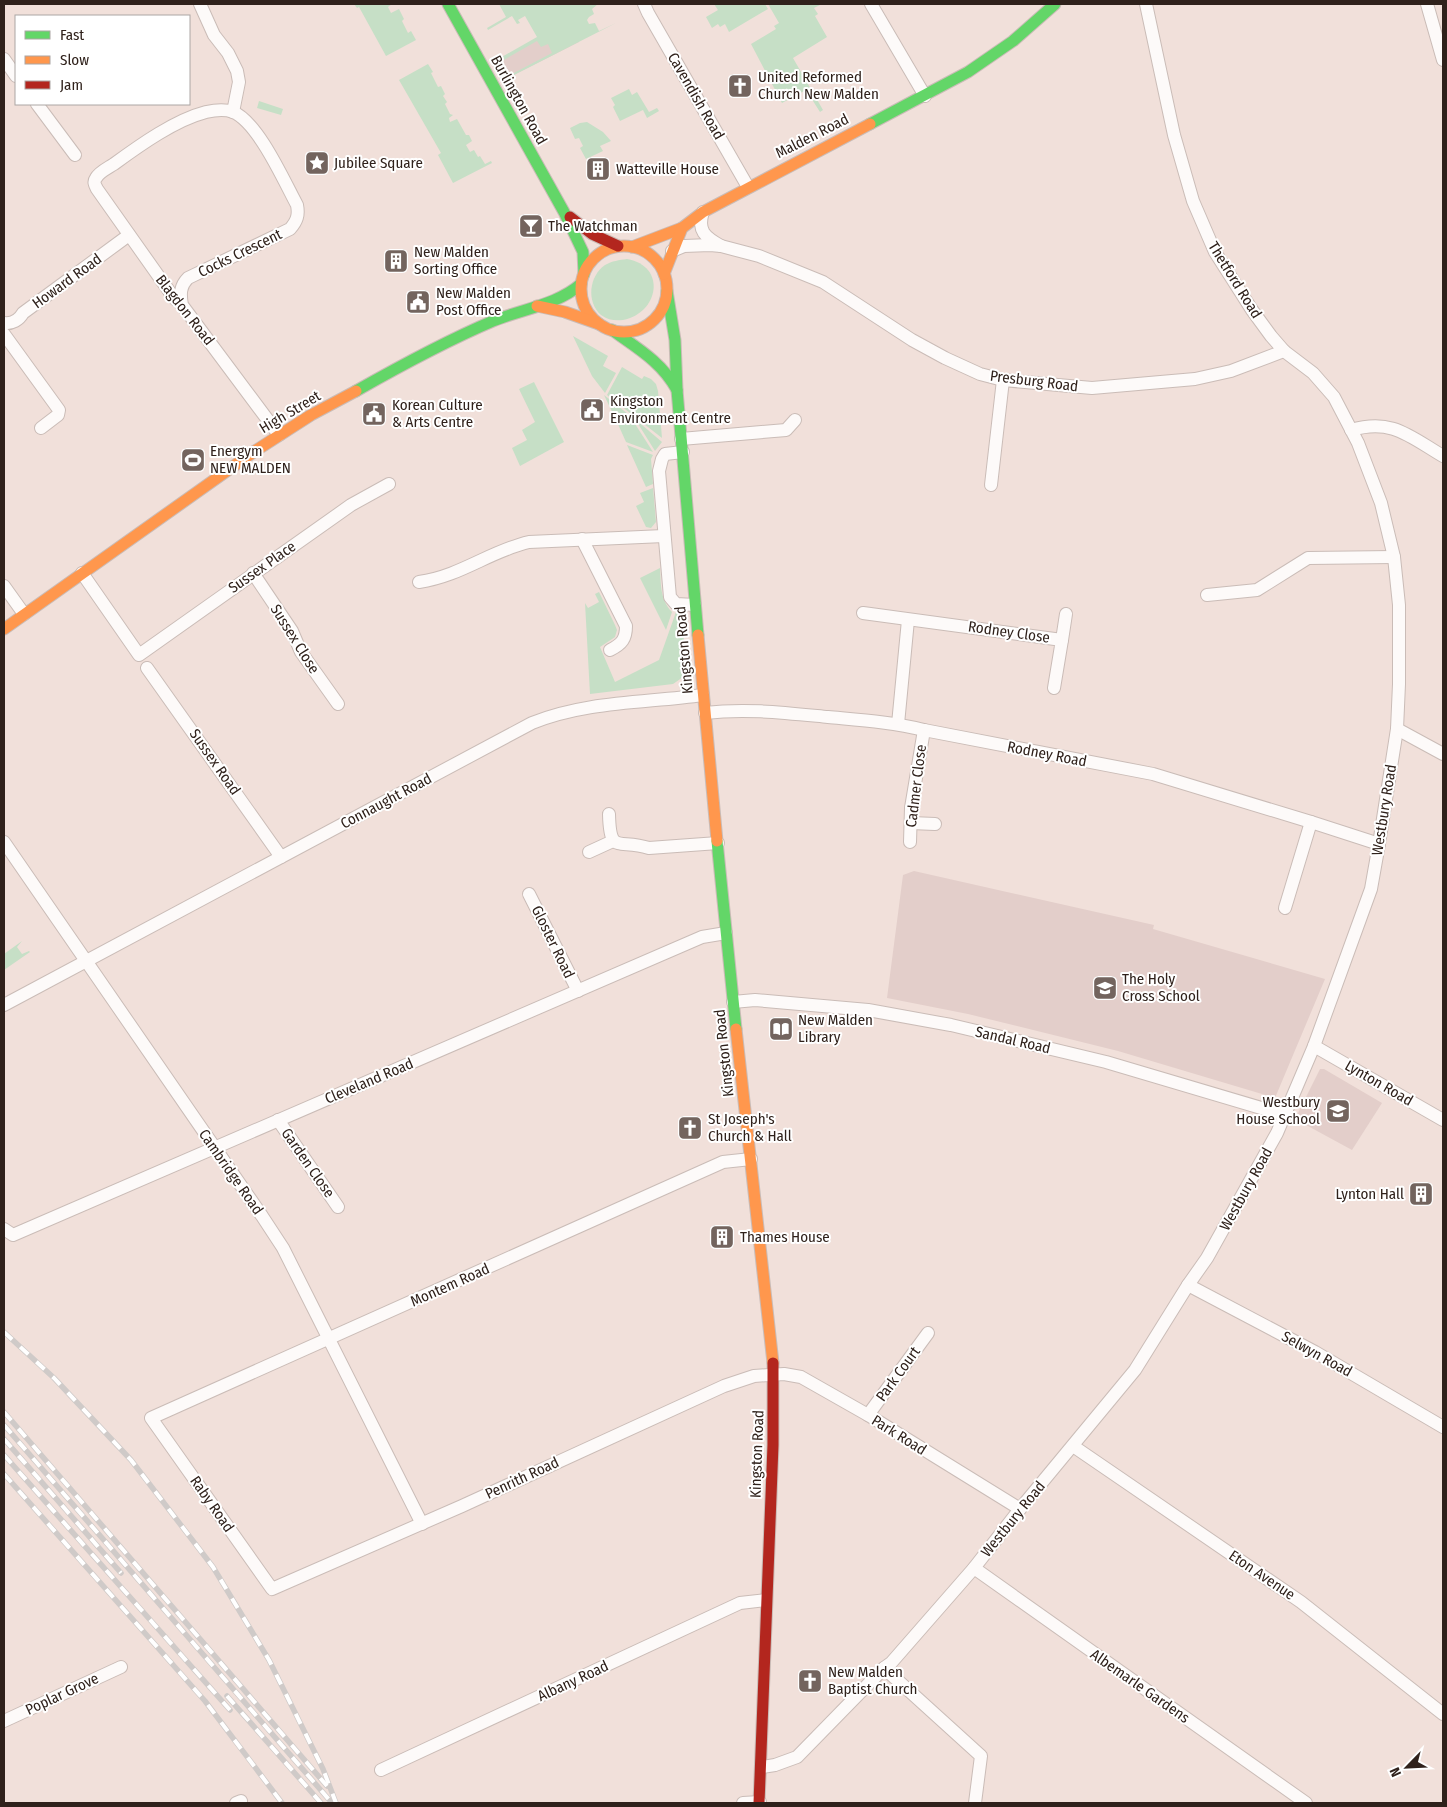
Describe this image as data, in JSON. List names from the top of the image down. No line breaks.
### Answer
{"streets":{"main road":["Burlington Road","Malden Road","High Street","Kingston Road"],"street":["Cavendish Road","Cocks Crescent","Thetford Road","Howard Road","Blagdon Road","Presburg Road","Sussex Place","Rodney Close","Sussex Close","Rodney Road","Sussex Road","Cadmer Close","Connaught Road","Westbury Road","Gloster Road","Sandal Road","Cleveland Road","Lynton Road","Garden Close","Cambridge Road","Montem Road","Selwyn Road","Park Court","Park Road","Penrith Road","Raby Road","Eton Avenue","Albany Road","Albemarle Gardens","Poplar Grove"]},"crossings":[["Cavendish Road","Malden Road"],["Burlington Road","Malden Road"],["Burlington Road","High Street"],["Burlington Road","Kingston Road"],["Malden Road","Presburg Road"],["Malden Road","High Street"],["Malden Road","Kingston Road"],["Cocks Crescent","Blagdon Road"],["Thetford Road","Presburg Road"],["Thetford Road","Westbury Road"],["Howard Road","Blagdon Road"],["Blagdon Road","High Street"],["High Street","Sussex Place"],["High Street","Kingston Road"],["Sussex Place","Sussex Close"],["Kingston Road","Rodney Road"],["Kingston Road","Connaught Road"],["Kingston Road","Westbury Road"],["Kingston Road","Sandal Road"],["Kingston Road","Cleveland Road"],["Kingston Road","Montem Road"],["Kingston Road","Park Road"],["Kingston Road","Penrith Road"],["Kingston Road","Albany Road"],["Rodney Road","Cadmer Close"],["Rodney Road","Westbury Road"],["Sussex Road","Connaught Road"],["Connaught Road","Cambridge Road"],["Westbury Road","Sandal Road"],["Westbury Road","Lynton Road"],["Westbury Road","Selwyn Road"],["Westbury Road","Park Road"],["Westbury Road","Eton Avenue"],["Westbury Road","Albemarle Gardens"],["Gloster Road","Cleveland Road"],["Cleveland Road","Garden Close"],["Cleveland Road","Cambridge Road"],["Cambridge Road","Montem Road"],["Cambridge Road","Penrith Road"],["Montem Road","Raby Road"],["Park Court","Park Road"],["Park Road","Penrith Road"],["Penrith Road","Raby Road"]],"places":{"church":["United Reformed Church New Malden","St Joseph's Church & Hall","New Malden Baptist Church"],"place":["Jubilee Square"],"building":["Watteville House","New Malden Sorting Office","Lynton Hall","Thames House"],"bar":["The Watchman"],"public building":["New Malden Post Office","Kingston Environment Centre","Korean Culture & Arts Centre"],"sports":["Energym NEW MALDEN"],"school or university":["The Holy Cross School","Westbury House School"],"library":["New Malden Library"]},"legend":["Fast","Slow","Jam"],"north":"bottom left"}
